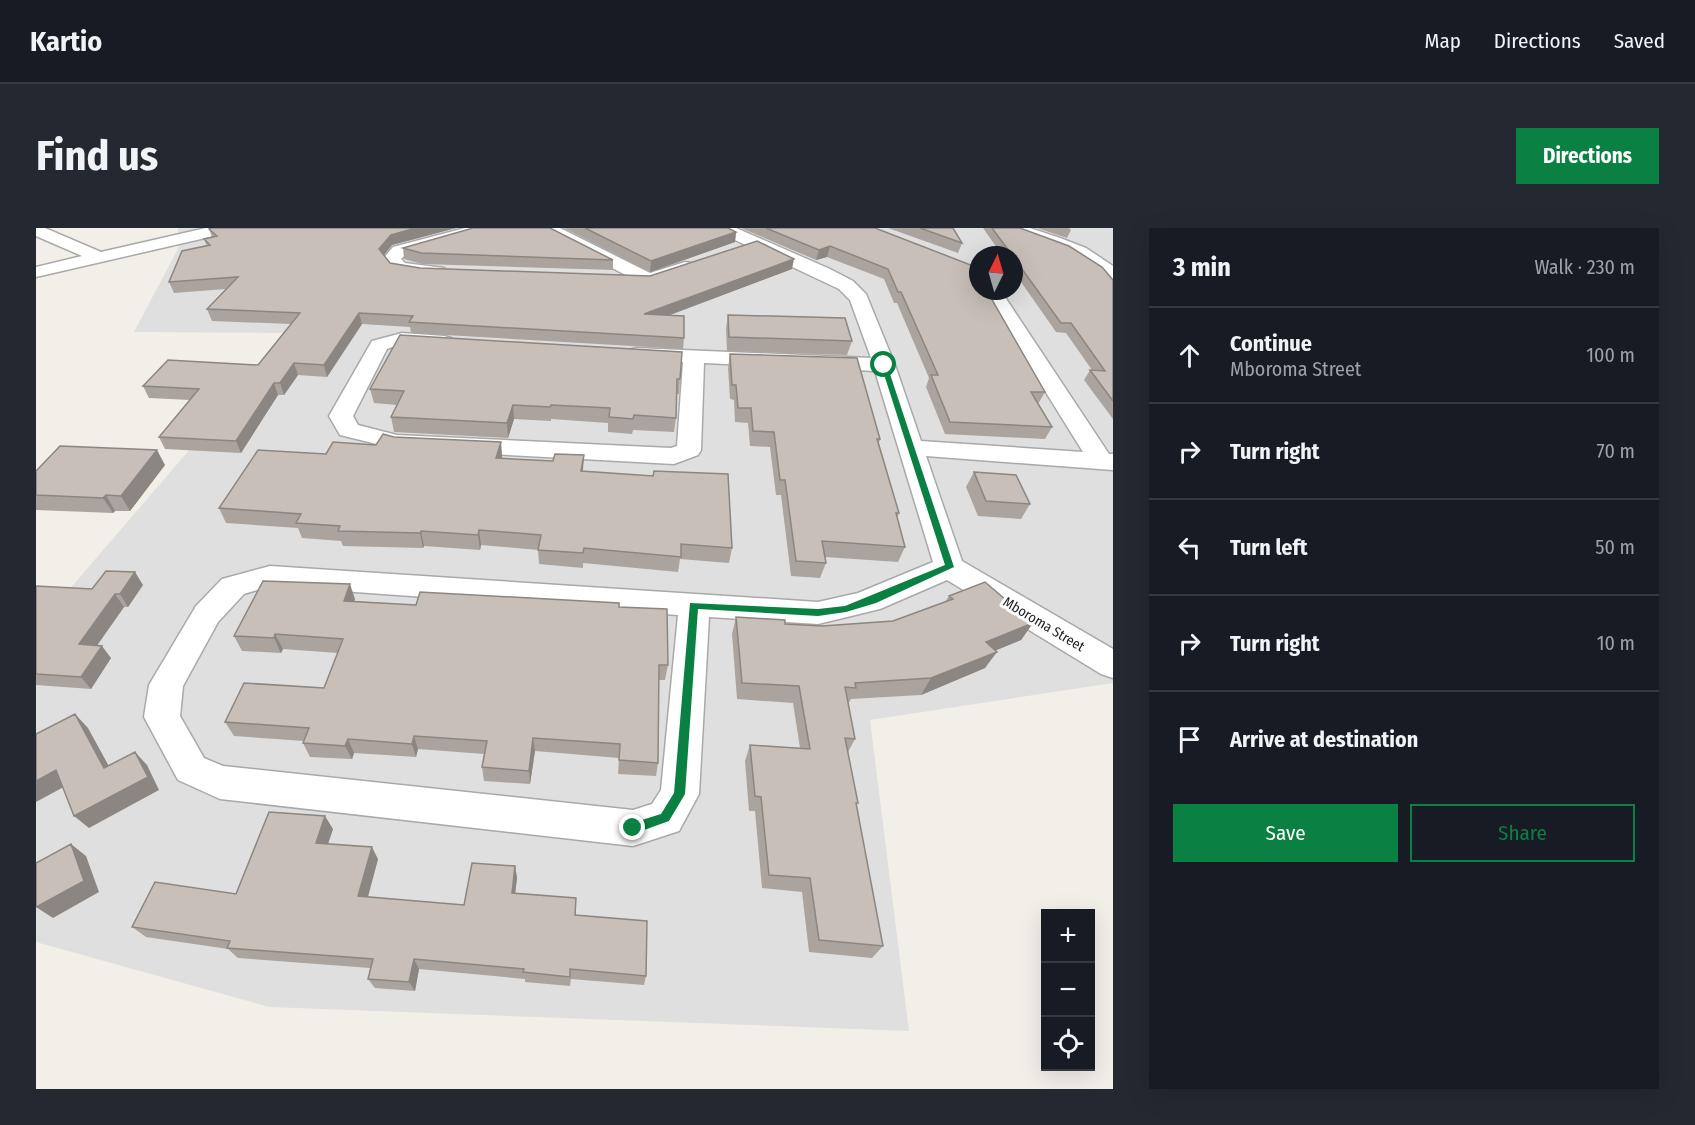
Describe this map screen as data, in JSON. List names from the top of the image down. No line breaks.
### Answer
{"streets":{"street":["Mboroma Street"]},"north":"top","page":{"header":"Kartio","nav":["Map","Directions","Saved"],"buttons":["Directions",["Save","Share"]],"title":"Find us","heading":["3 min","Walk · 230 m"],"list":[["Continue","Mboroma Street","100 m"],["Turn right","70 m"],["Turn left","50 m"],["Turn right","10 m"],"Arrive at destination"],"map_buttons":["+","−"]}}
